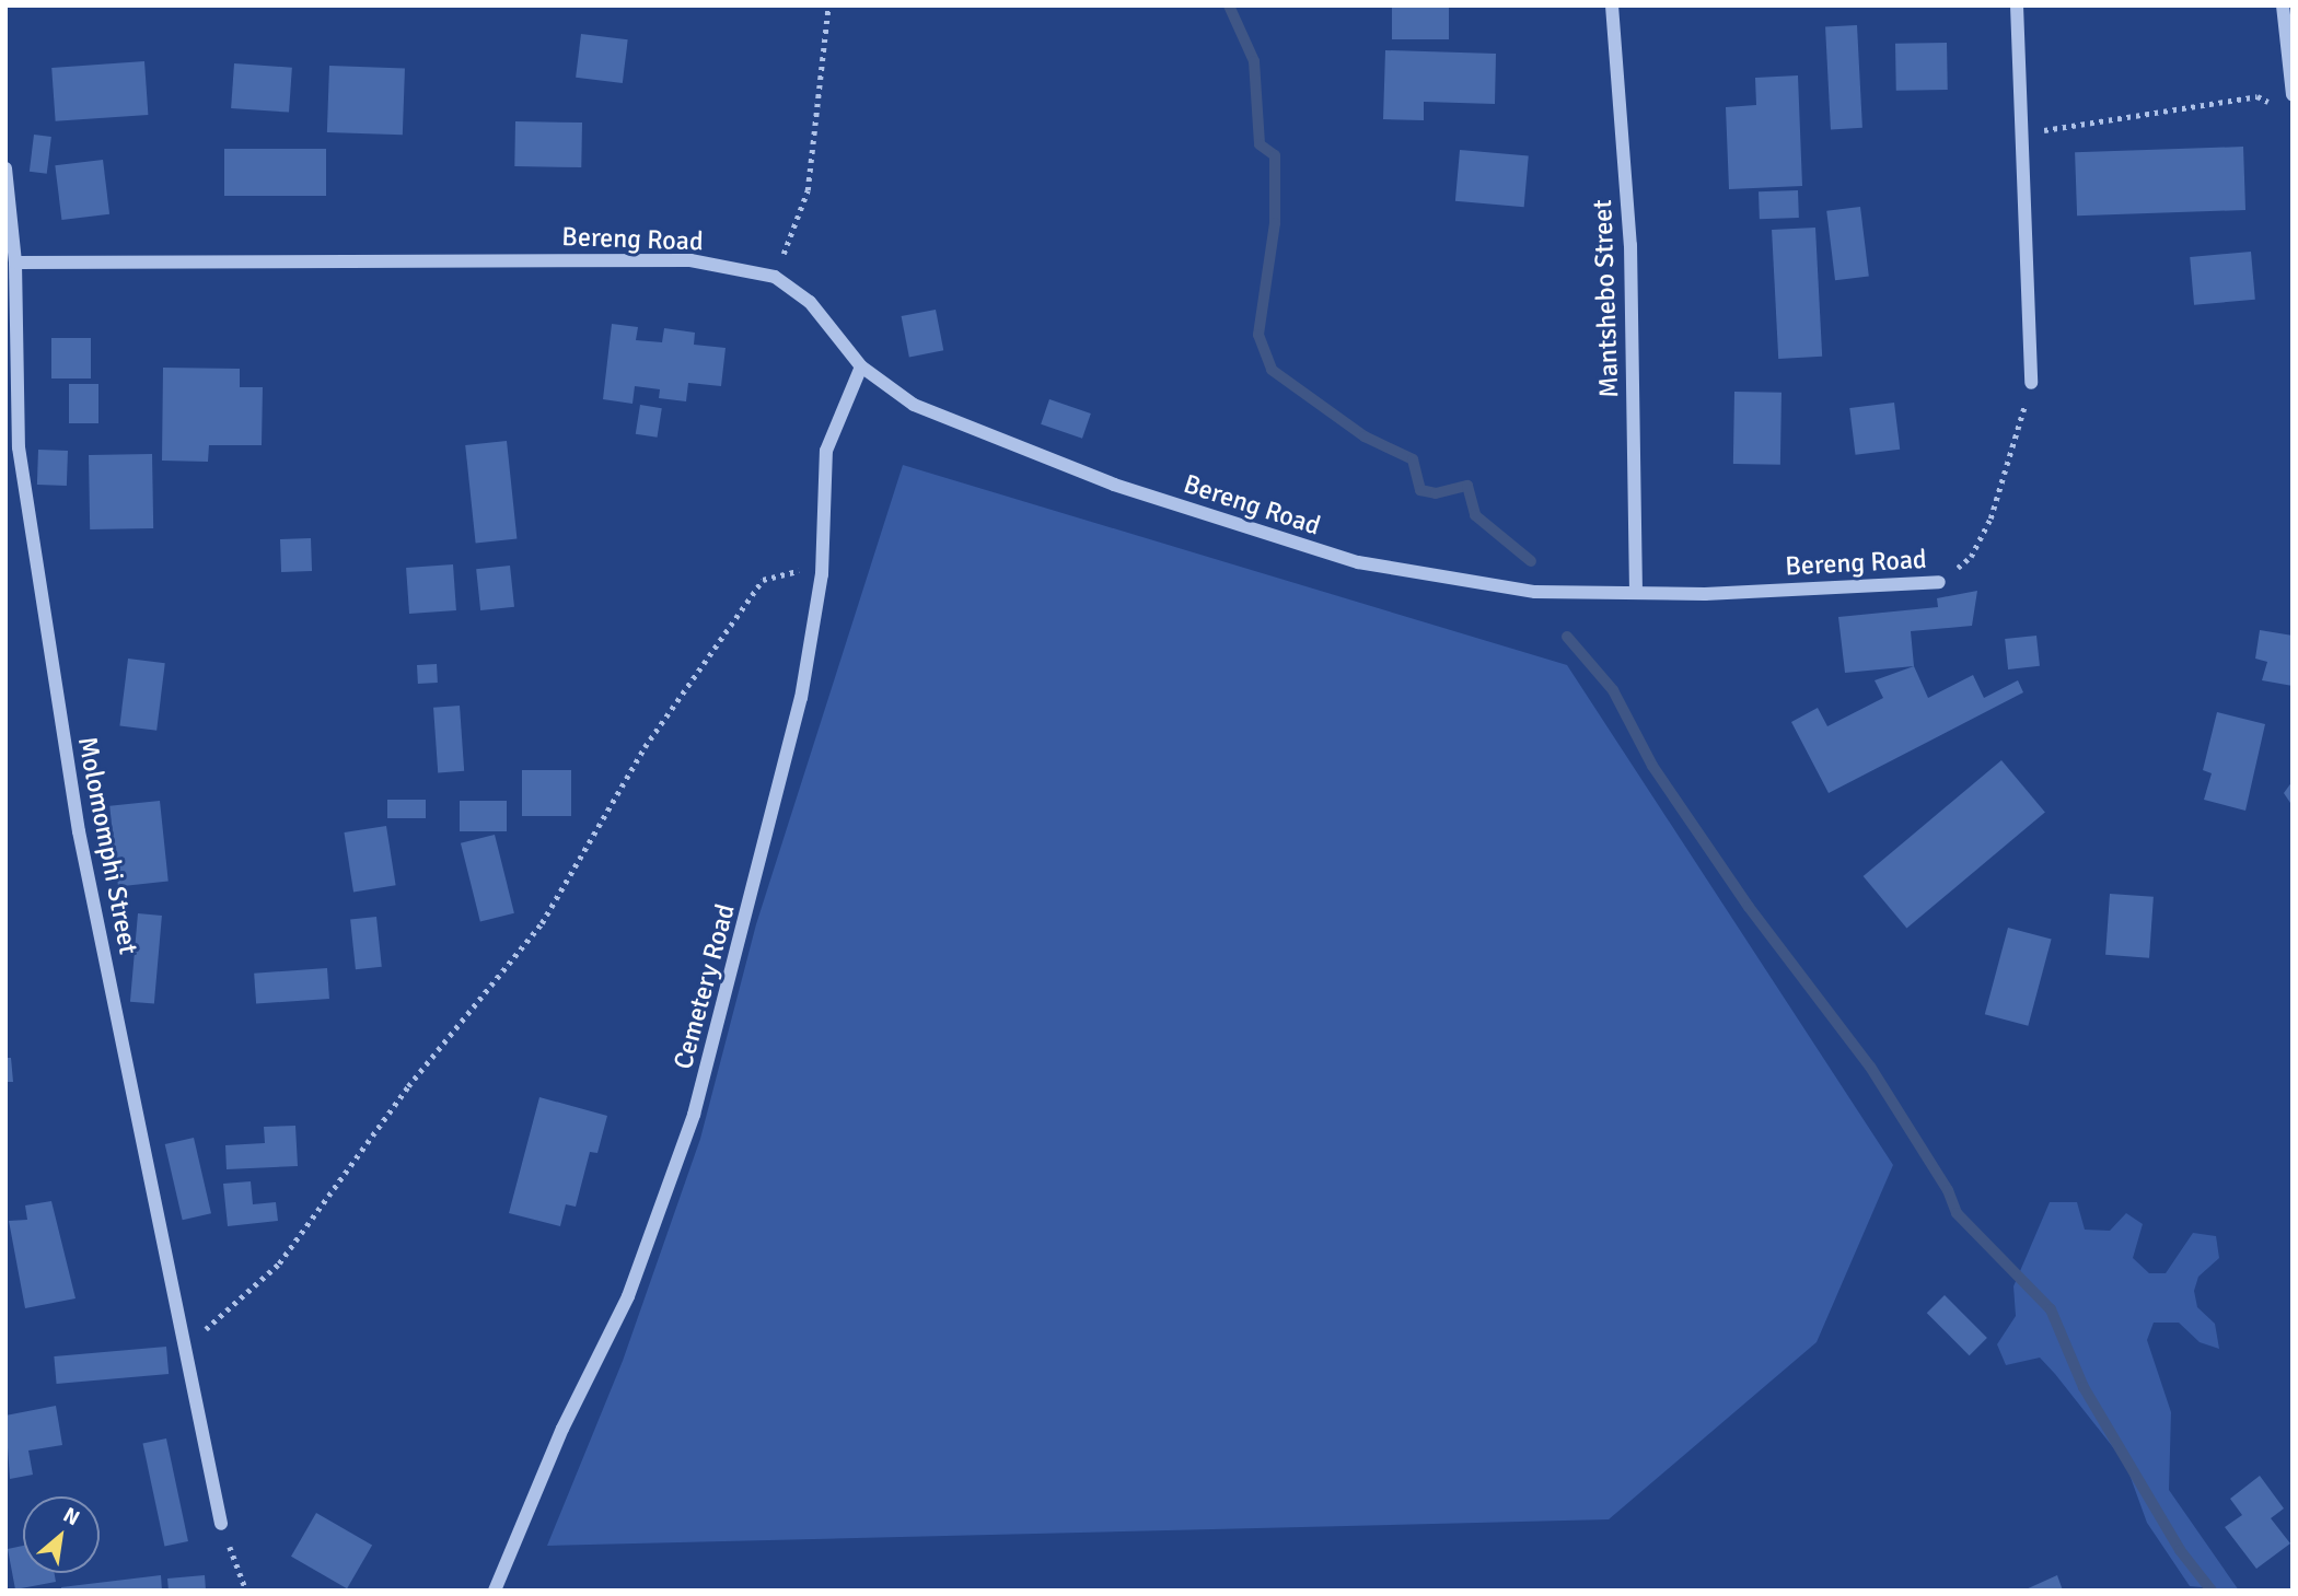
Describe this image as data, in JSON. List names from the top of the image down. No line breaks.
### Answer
{"streets":{"street":["Bereng Road","Mantshebo Street","Molomomphi Street","Cemetery Road"]},"crossings":[["Bereng Road","Mantshebo Street"],["Bereng Road","Molomomphi Street"],["Bereng Road","Cemetery Road"]],"north":"top right"}
